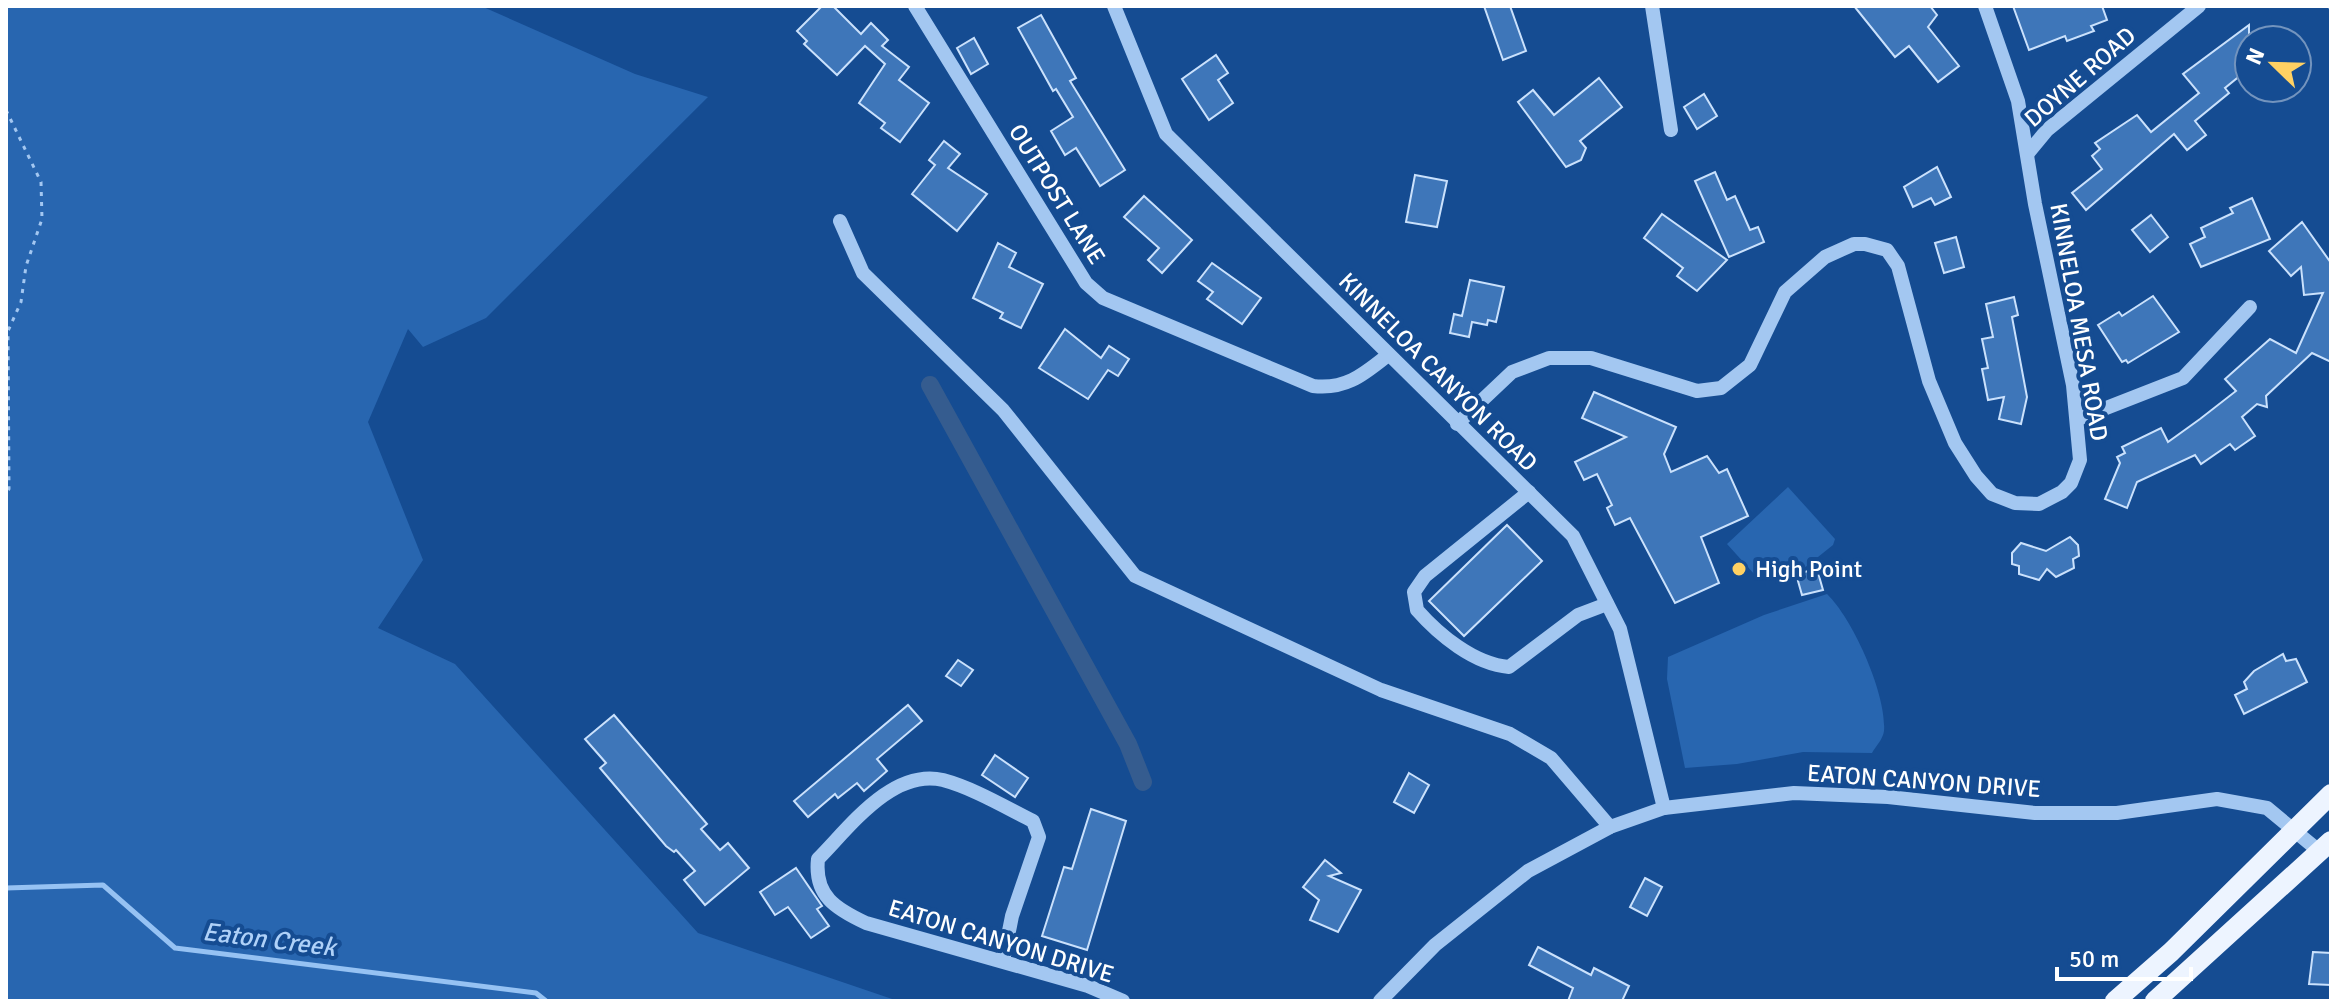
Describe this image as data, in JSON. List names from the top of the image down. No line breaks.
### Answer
{"streets":{"street":["DOYNE ROAD","OUTPOST LANE","KINNELOA MESA ROAD","KINNELOA CANYON ROAD","EATON CANYON DRIVE"]},"crossings":[["DOYNE ROAD","KINNELOA MESA ROAD"],["OUTPOST LANE","KINNELOA CANYON ROAD"],["KINNELOA MESA ROAD","KINNELOA CANYON ROAD"],["KINNELOA CANYON ROAD","EATON CANYON DRIVE"]],"water":["Eaton Creek"],"places":["High Point"],"scale_bar":"50 m","north":"top left"}
